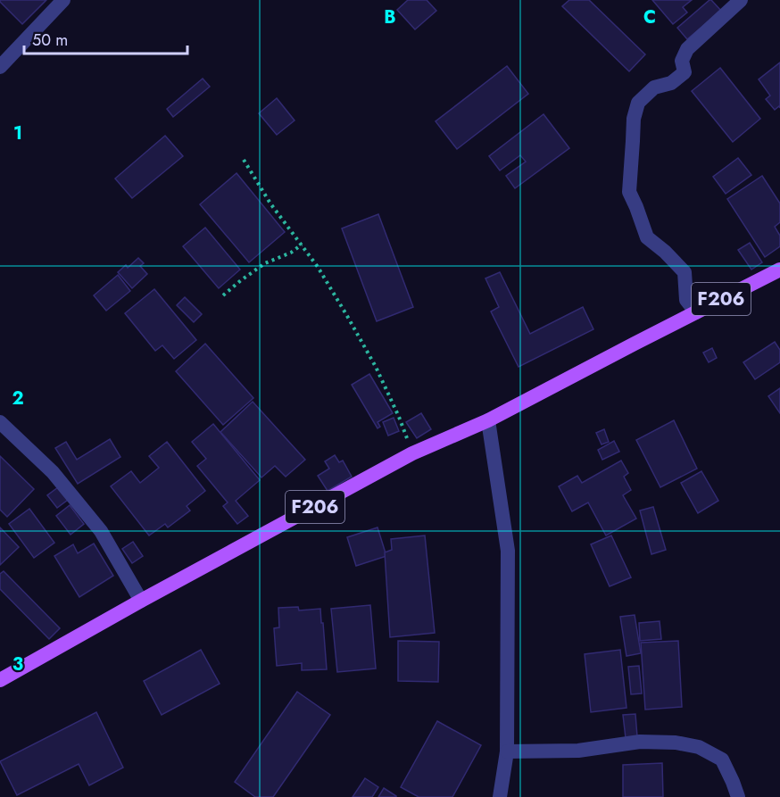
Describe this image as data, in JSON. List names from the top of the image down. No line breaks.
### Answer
{"streets":{"main road":["F206"]},"scale_bar":"50 m","grid":{"columns":["B","C"],"rows":["1","2","3"]}}
